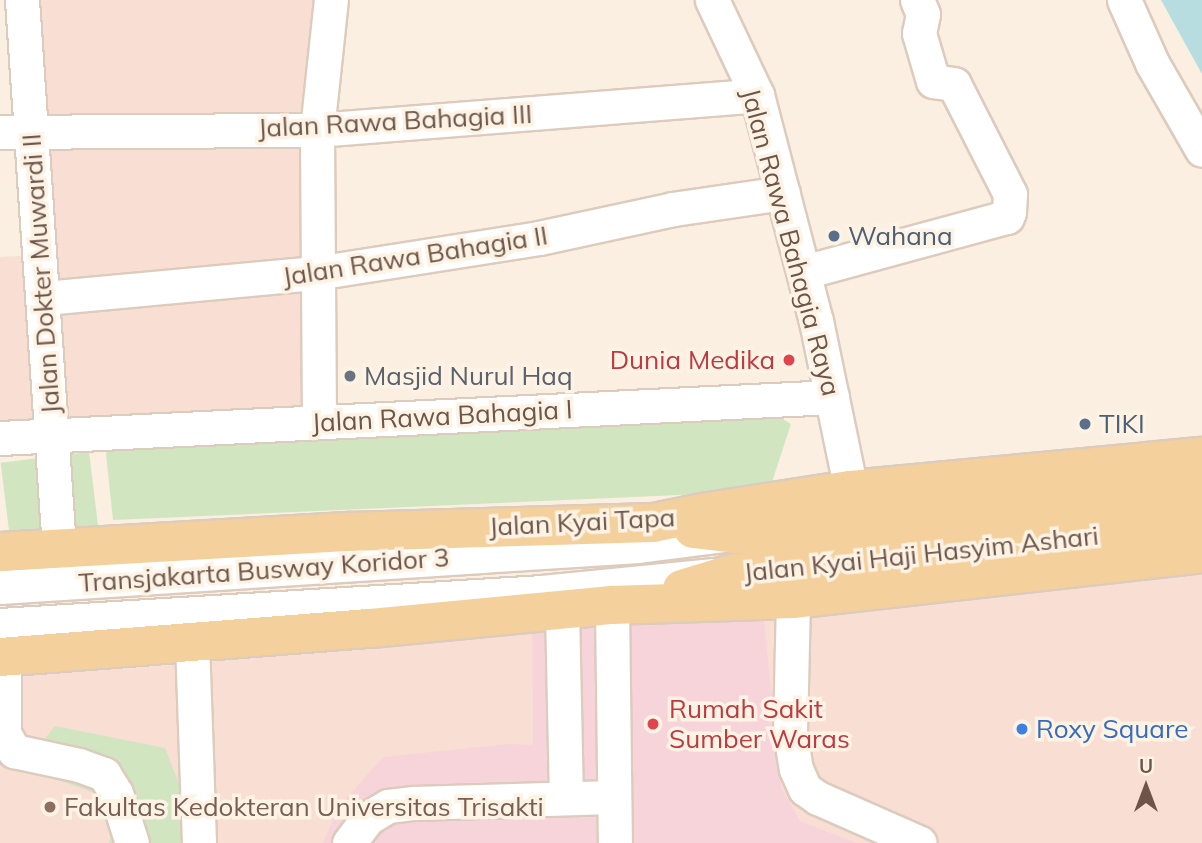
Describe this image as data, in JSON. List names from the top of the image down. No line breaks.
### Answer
{"streets":{"main road":["Jalan Kyai Tapa","Jalan Kyai Haji Hasyim Ashari"],"street":["Jalan Rawa Bahagia III","Jalan Rawa Bahagia Raya","Jalan Rawa Bahagia II","Jalan Dokter Muwardi II","Jalan Rawa Bahagia I","Transjakarta Busway Koridor 3"]},"crossings":[["Jalan Rawa Bahagia III","Jalan Rawa Bahagia Raya"],["Jalan Rawa Bahagia III","Jalan Dokter Muwardi II"],["Jalan Rawa Bahagia Raya","Jalan Rawa Bahagia II"],["Jalan Rawa Bahagia Raya","Jalan Rawa Bahagia I"],["Jalan Rawa Bahagia Raya","Jalan Kyai Tapa"],["Jalan Rawa Bahagia II","Jalan Dokter Muwardi II"],["Jalan Dokter Muwardi II","Jalan Rawa Bahagia I"],["Jalan Dokter Muwardi II","Jalan Kyai Tapa"],["Jalan Kyai Tapa","Jalan Kyai Haji Hasyim Ashari"],["Jalan Kyai Haji Hasyim Ashari","Transjakarta Busway Koridor 3"]],"places":["Wahana","Dunia Medika","Masjid Nurul Haq","TIKI","Rumah Sakit Sumber Waras","Roxy Square","Fakultas Kedokteran Universitas Trisakti"],"north":"top"}
